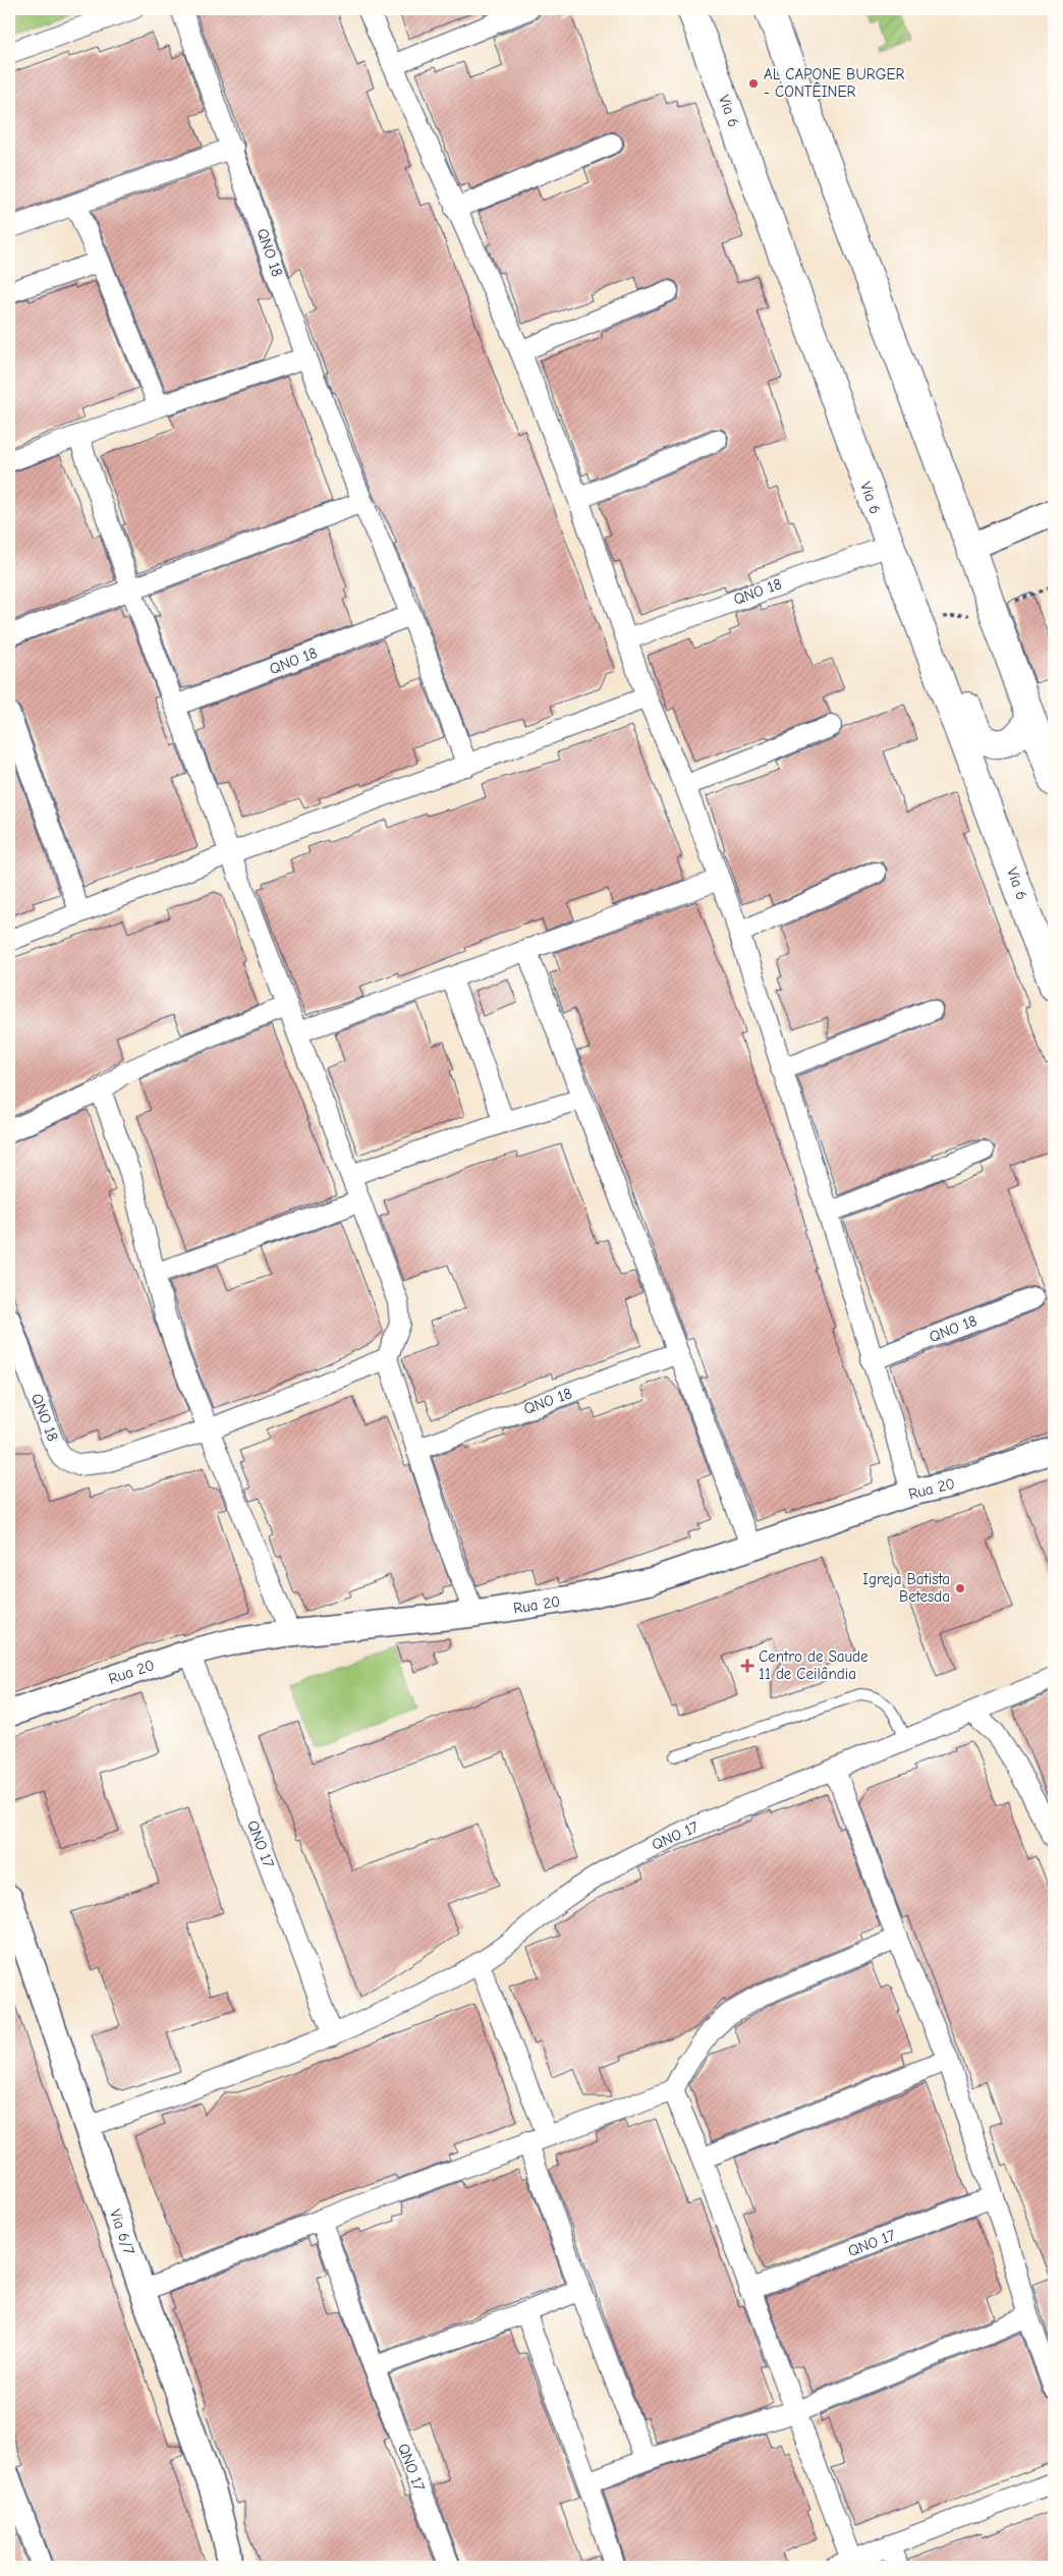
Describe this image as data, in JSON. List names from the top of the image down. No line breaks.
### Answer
{"streets":{"main road":["Via 6"],"street":["QNO 18","Rua 20","QNO 17","Via 6/7"]},"crossings":[["Via 6","QNO 18"],["Rua 20","QNO 17"],["QNO 17","Via 6/7"]],"places":{"other":["AL CAPONE BURGER - CONTÊINER","Igreja Batista Betesda"],"health":["Centro de Saude 11 de Ceilândia"]}}
